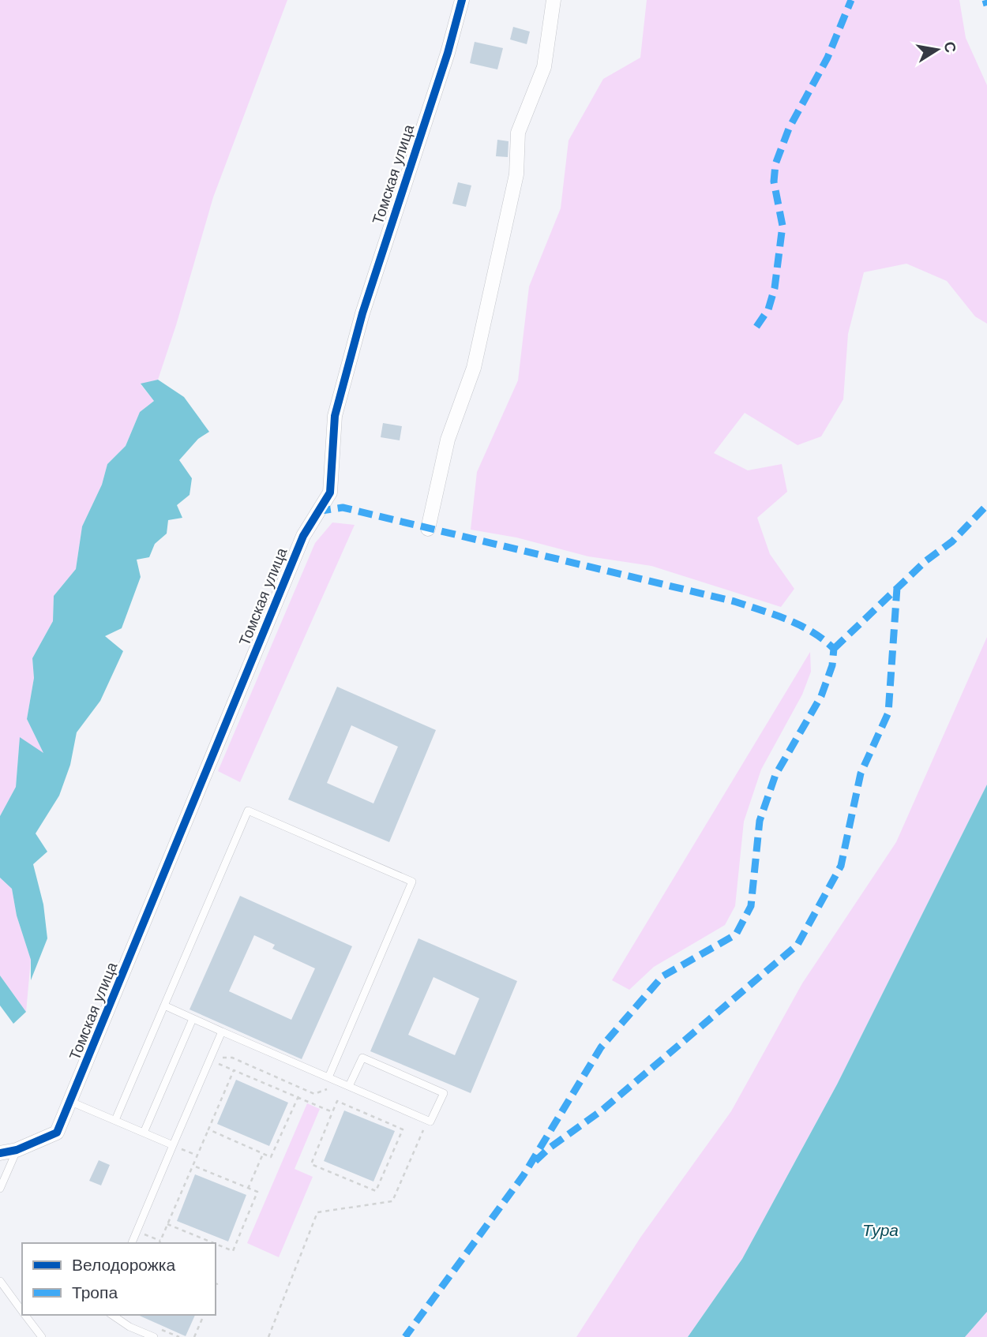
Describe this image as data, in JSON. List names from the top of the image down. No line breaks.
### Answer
{"streets":{"street":["Томская улица"]},"water":["Тура"],"legend":["Велодорожка","Тропа"],"north":"right"}
